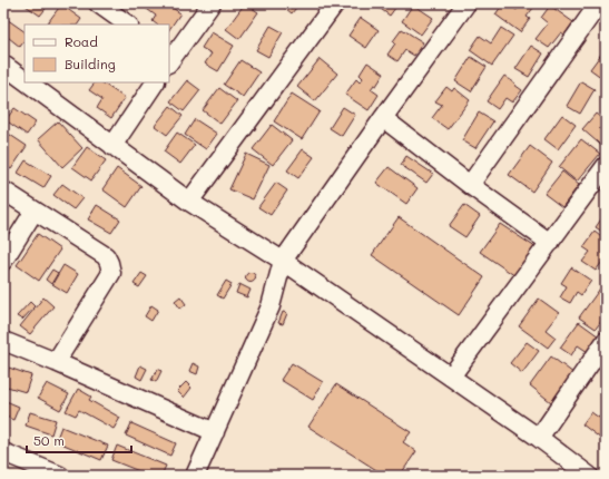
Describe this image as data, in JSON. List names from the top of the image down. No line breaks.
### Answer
{"legend":["Road","Building"],"scale_bar":"50 m"}
